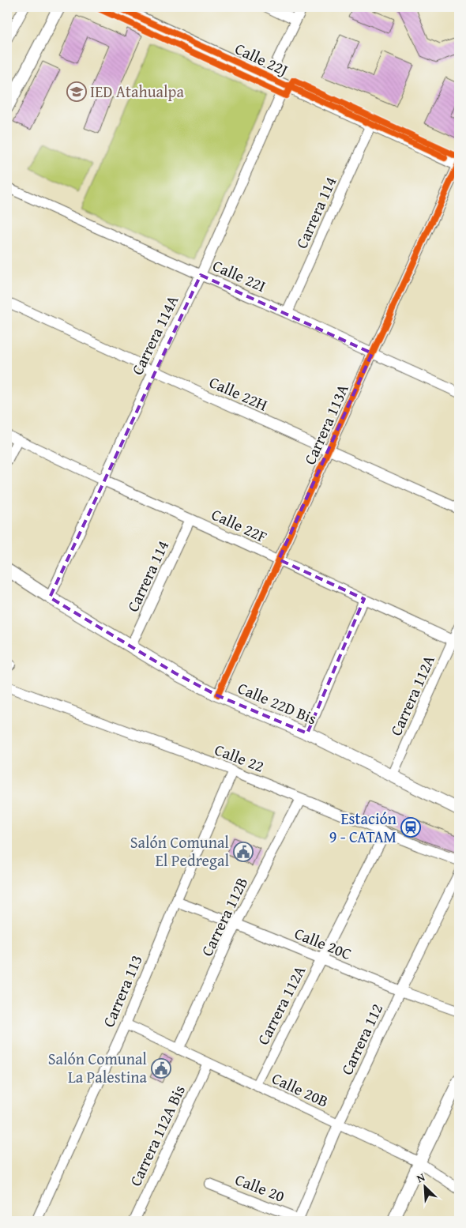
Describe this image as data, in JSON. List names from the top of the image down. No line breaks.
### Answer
{"streets":{"street":["Calle 22J","Carrera 114","Calle 22I","Carrera 114A","Calle 22H","Carrera 113A","Calle 22F","Carrera 112A","Calle 22D Bis","Calle 22","Carrera 112B","Calle 20C","Carrera 113","Carrera 112","Calle 20B","Carrera 112A Bis","Calle 20"]},"crossings":[["Calle 22J","Carrera 114"],["Calle 22J","Carrera 114A"],["Calle 22J","Carrera 113A"],["Carrera 114","Calle 22I"],["Carrera 114","Calle 22F"],["Carrera 114","Calle 22D Bis"],["Calle 22I","Carrera 114A"],["Calle 22I","Carrera 113A"],["Carrera 114A","Calle 22H"],["Carrera 114A","Calle 22F"],["Carrera 114A","Calle 22D Bis"],["Calle 22H","Carrera 113A"],["Carrera 113A","Calle 22F"],["Carrera 113A","Calle 22D Bis"],["Calle 22F","Carrera 112A"],["Carrera 112A","Calle 22D Bis"],["Carrera 112A","Calle 22"],["Carrera 112A","Calle 20C"],["Carrera 112A","Calle 20B"],["Calle 22","Carrera 112B"],["Calle 22","Carrera 113"],["Carrera 112B","Calle 20C"],["Carrera 112B","Calle 20B"],["Calle 20C","Carrera 113"],["Calle 20C","Carrera 112"],["Carrera 113","Calle 20B"],["Carrera 112","Calle 20B"],["Carrera 112","Calle 20"],["Calle 20B","Carrera 112A Bis"]],"places":{"school or university":["IED Atahualpa"],"station":["Estación 9 - CATAM"],"public building":["Salón Comunal El Pedregal","Salón Comunal La Palestina"]},"north":"top left"}
